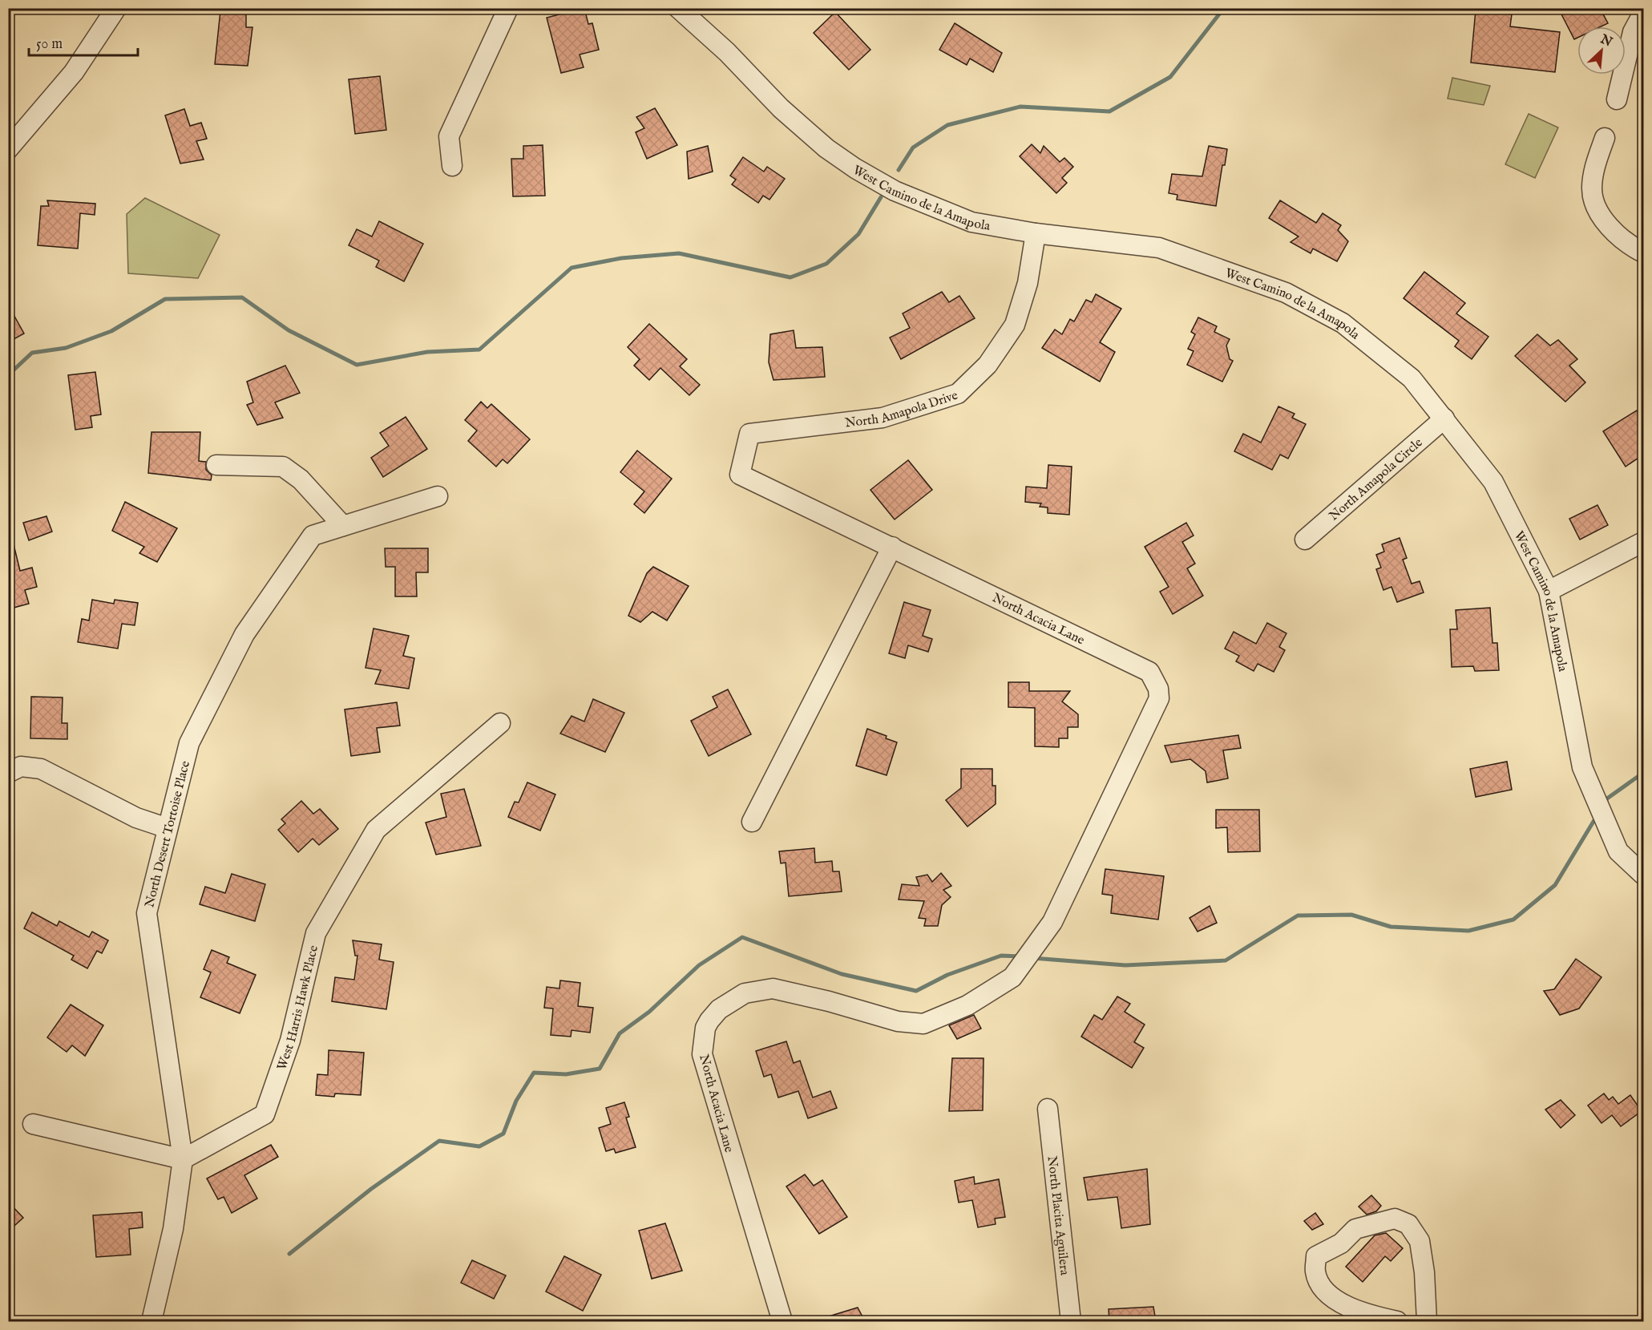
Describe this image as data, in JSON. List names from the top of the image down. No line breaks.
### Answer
{"streets":{"street":["West Camino de la Amapola","North Amapola Drive","North Amapola Circle","North Acacia Lane","North Desert Tortoise Place","West Harris Hawk Place","North Placita Aguilera"]},"crossings":[["West Camino de la Amapola","North Amapola Drive"],["West Camino de la Amapola","North Amapola Circle"],["North Amapola Drive","North Acacia Lane"],["North Desert Tortoise Place","West Harris Hawk Place"]],"scale_bar":"50 m","north":"top right"}
